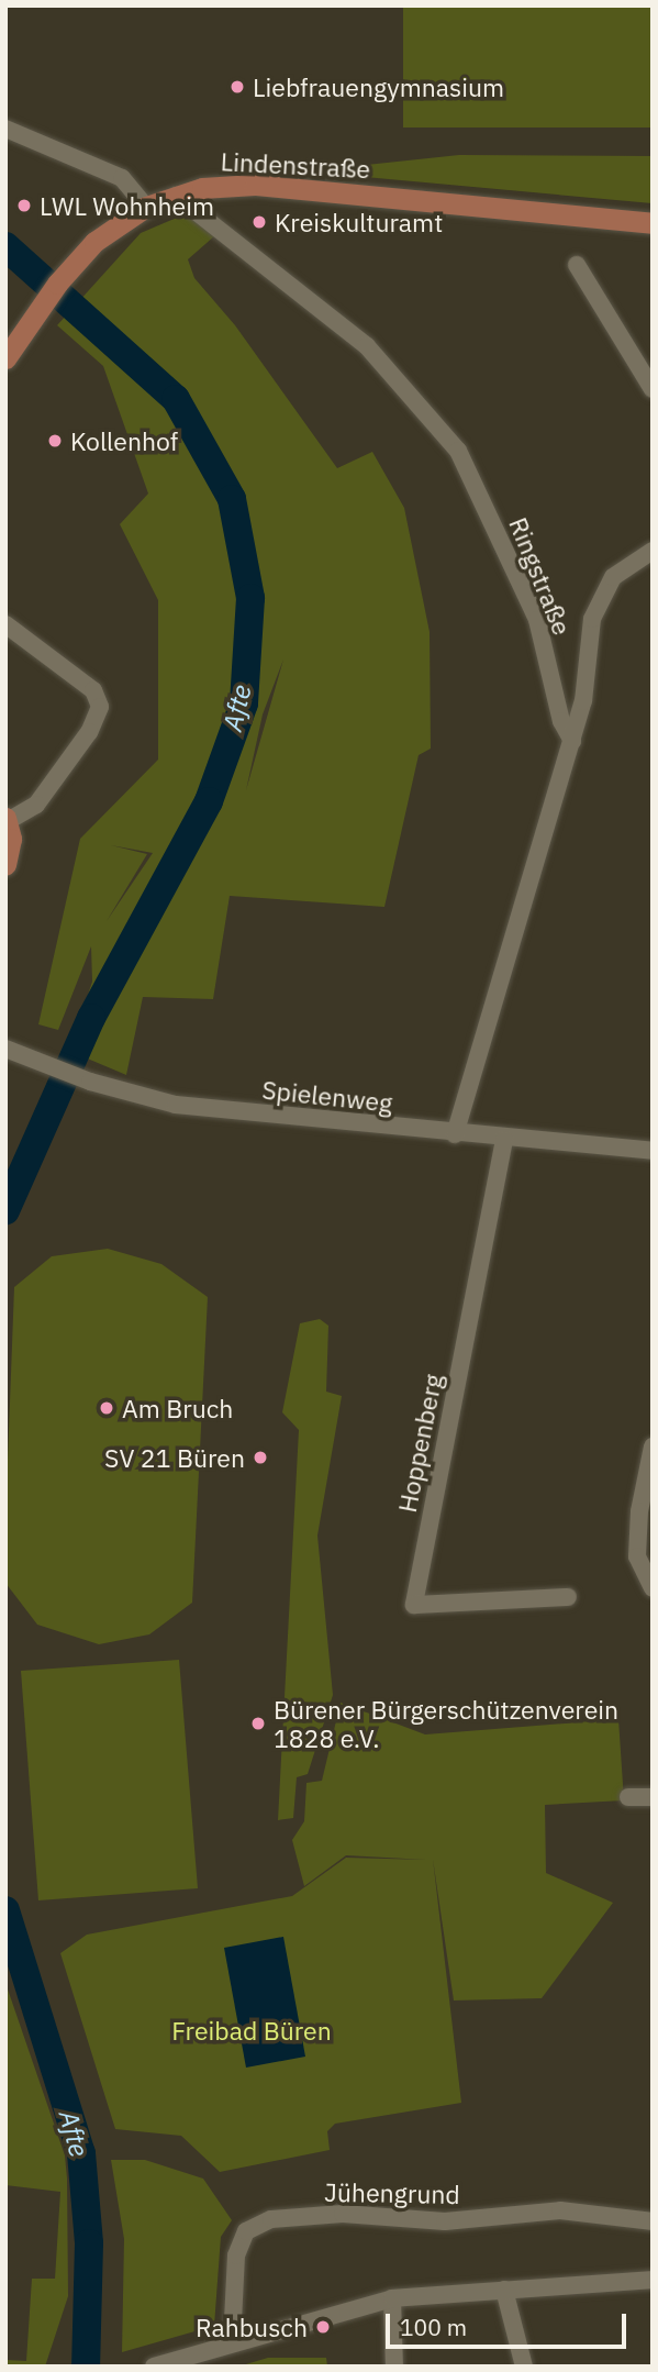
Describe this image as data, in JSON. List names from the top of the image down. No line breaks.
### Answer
{"streets":{"main road":["Lindenstraße"],"street":["Ringstraße","Spielenweg","Hoppenberg","Jühengrund"]},"crossings":[["Lindenstraße","Ringstraße"],["Spielenweg","Hoppenberg"]],"water":["Afte"],"parks":["Freibad Büren"],"places":["Liebfrauengymnasium","LWL Wohnheim","Kreiskulturamt","Kollenhof","Am Bruch","SV 21 Büren","Bürener Bürgerschützenverein 1828 e.V.","Rahbusch"],"scale_bar":"100 m"}
